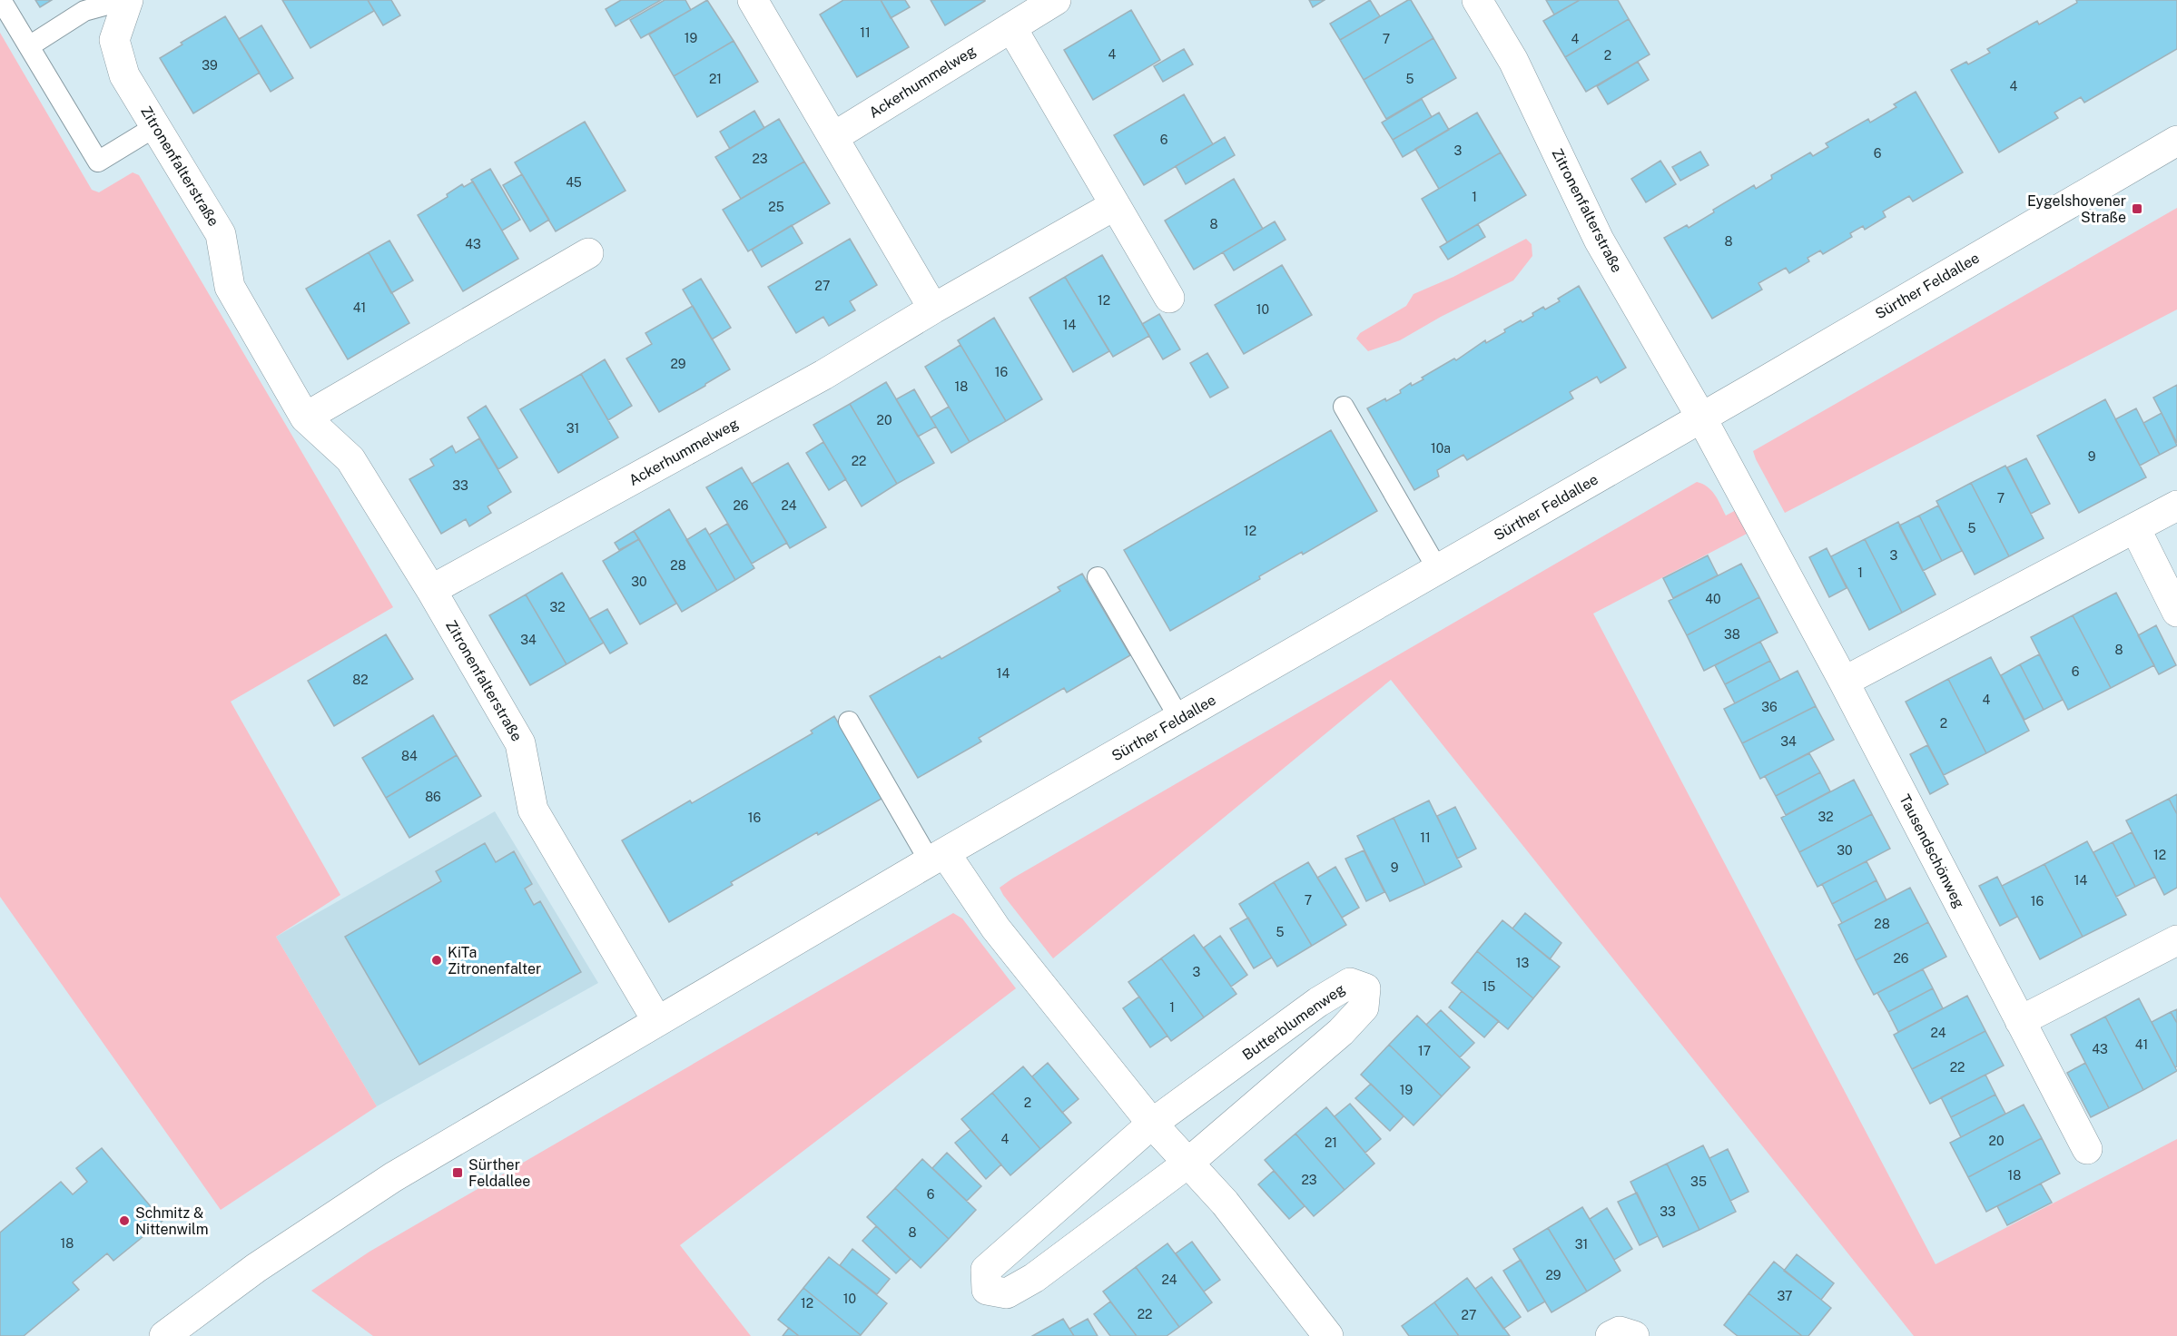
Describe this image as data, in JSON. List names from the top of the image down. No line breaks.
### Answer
{"streets":{"street":["Ackerhummelweg","Zitronenfalterstraße","Sürther Feldallee","Tausendschönweg","Butterblumenweg"]},"crossings":[["Ackerhummelweg","Zitronenfalterstraße"],["Zitronenfalterstraße","Sürther Feldallee"],["Zitronenfalterstraße","Tausendschönweg"],["Sürther Feldallee","Tausendschönweg"]],"places":{"transit":["Eygelshovener Straße","Sürther Feldallee"],"other":["KiTa Zitronenfalter","Schmitz & Nittenwilm"]},"house_numbers":["11","19","7","4","4","2","39","21","5","4","6","3","6","23","45","1","25","8","8","43","27","12","41","10","14","29","16","18","20","31","10a","9","22","33","7","26","24","5","12","3","28","1","30","40","32","38","34","8","6","14","82","4","36","2","34","84","86","32","16","11","30","12","9","14","7","16","28","5","26","13","3","15","1","24","41","43","17","22","19","2","4","20","21","18","23","35","6","33","8","18","31","29","24","37","10","12","22","27"]}
